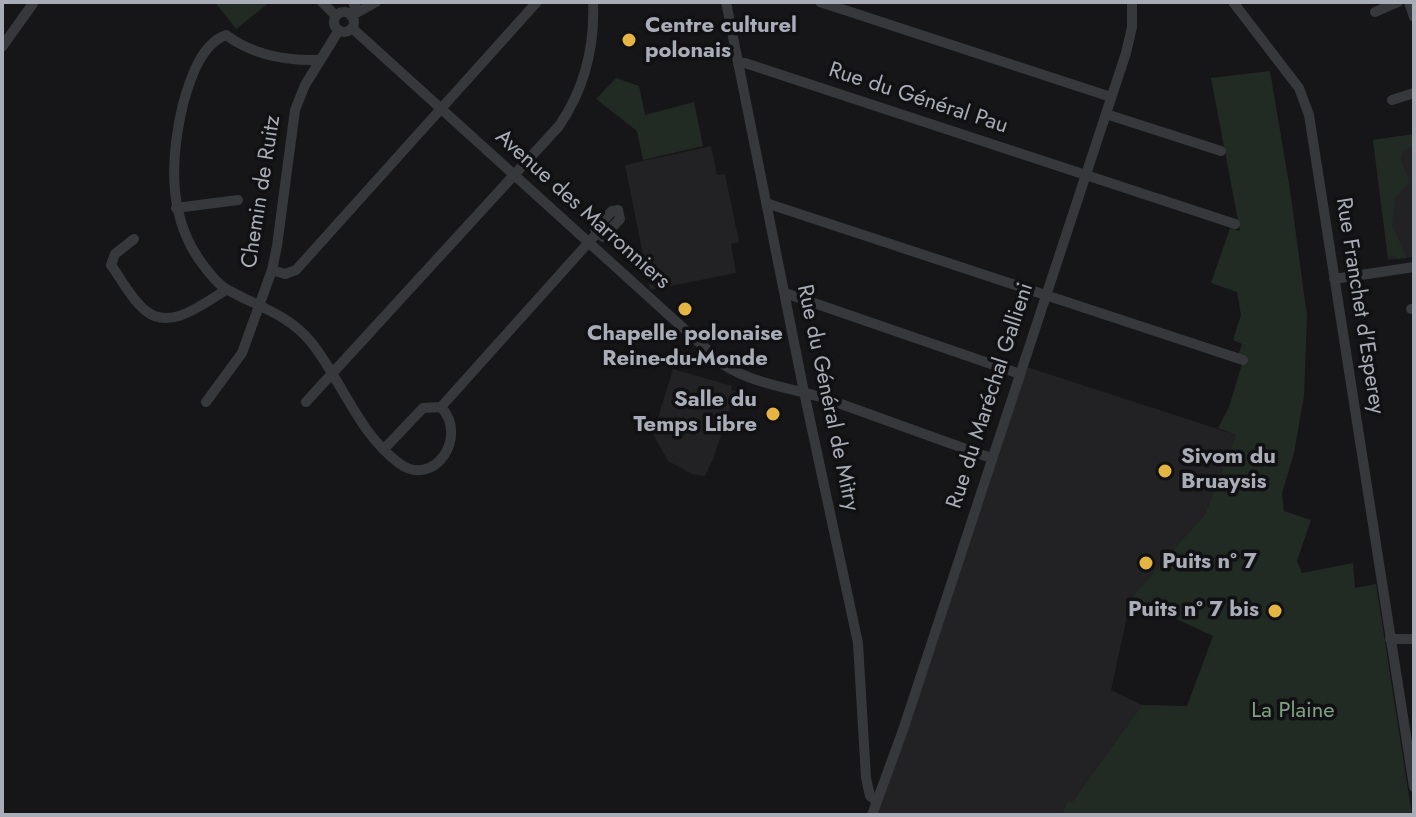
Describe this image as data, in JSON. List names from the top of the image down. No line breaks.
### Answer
{"streets":{"street":["Rue du Général Pau","Chemin de Ruitz","Avenue des Marronniers","Rue Franchet d'Esperey","Rue du Maréchal Gallieni","Rue du Général de Mitry"]},"crossings":[["Rue du Général Pau","Rue du Maréchal Gallieni"],["Rue du Général Pau","Rue du Général de Mitry"],["Avenue des Marronniers","Rue du Maréchal Gallieni"],["Avenue des Marronniers","Rue du Général de Mitry"],["Rue du Maréchal Gallieni","Rue du Général de Mitry"]],"parks":["La Plaine"],"places":["Centre culturel polonais","Chapelle polonaise Reine-du-Monde","Salle du Temps Libre","Sivom du Bruaysis","Puits n° 7","Puits n° 7 bis"]}
